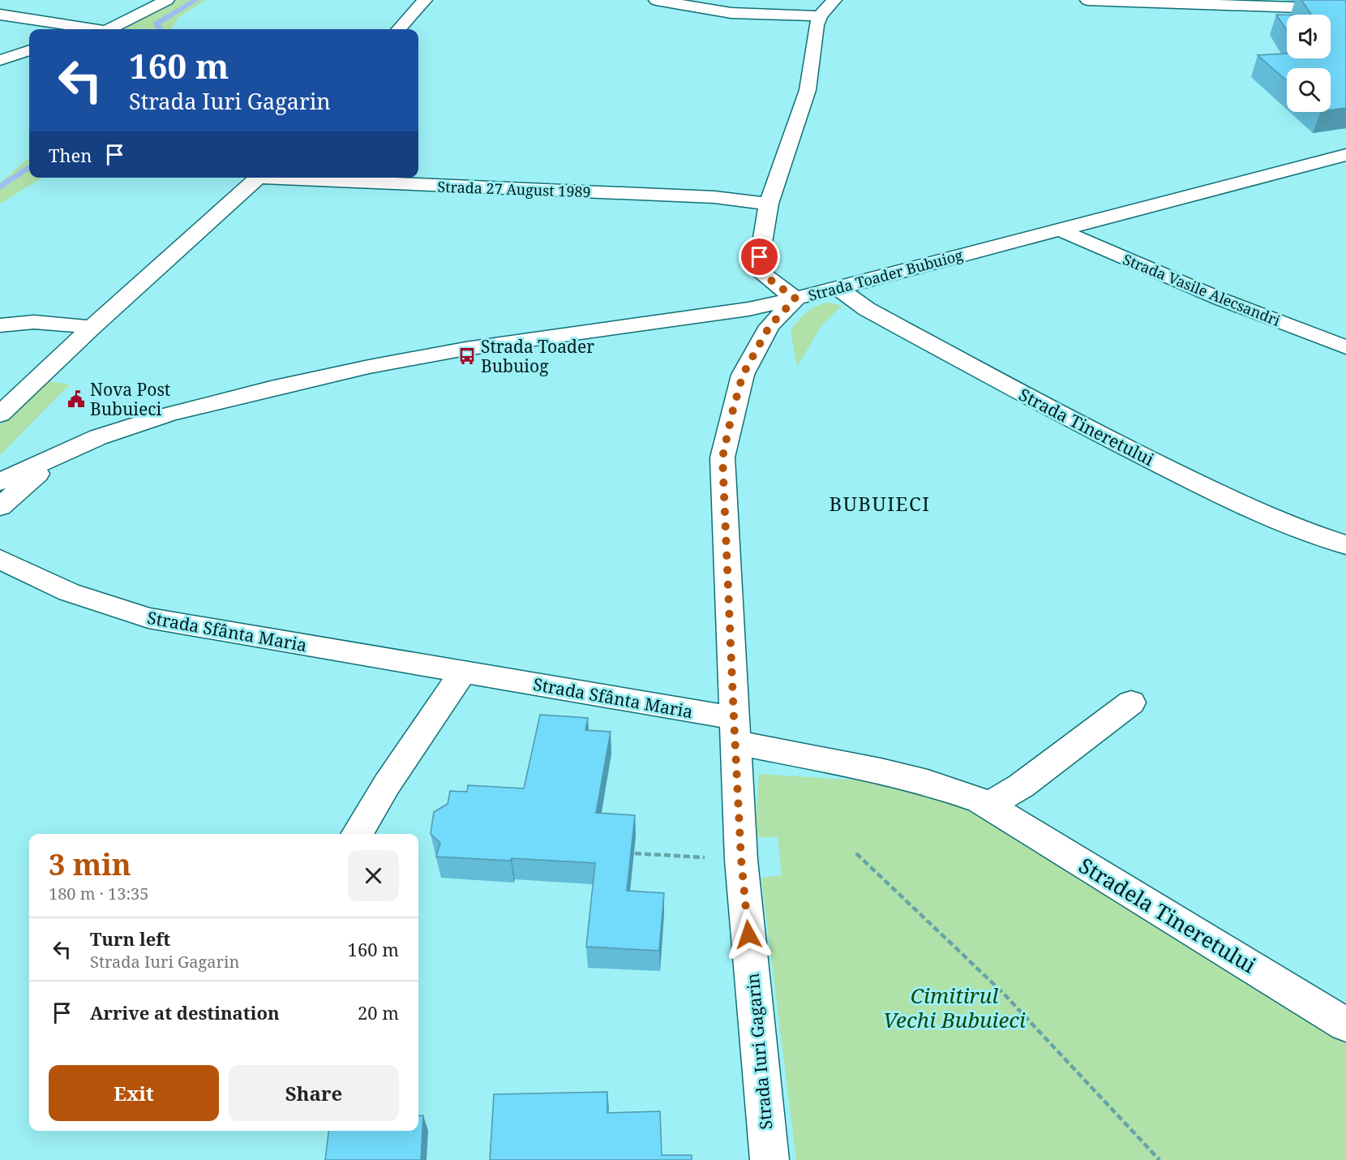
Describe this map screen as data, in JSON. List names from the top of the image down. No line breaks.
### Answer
{"streets":{"street":["Strada 27 August 1989","Strada Toader Bubuiog","Strada Vasile Alecsandri","Strada Tineretului","Strada Sfânta Maria","Stradela Tineretului","Strada Iuri Gagarin"]},"crossings":[["Strada Toader Bubuiog","Strada Vasile Alecsandri"],["Strada Toader Bubuiog","Strada Tineretului"],["Strada Toader Bubuiog","Strada Iuri Gagarin"],["Strada Sfânta Maria","Stradela Tineretului"],["Strada Sfânta Maria","Strada Iuri Gagarin"],["Stradela Tineretului","Strada Iuri Gagarin"]],"districts":["BUBUIECI"],"parks":["Cimitirul Vechi Bubuieci"],"places":{"bus stop":["Strada Toader Bubuiog"],"public building":["Nova Post Bubuieci"]},"page":{"turn":["160 m","Strada Iuri Gagarin"],"then":"Then","heading":["3 min","180 m · 13:35"],"list":[{"name":"Turn left","note":"Strada Iuri Gagarin","value":"160 m"},{"name":"Arrive at destination","value":"20 m"}],"buttons":["Exit","Share"]}}
